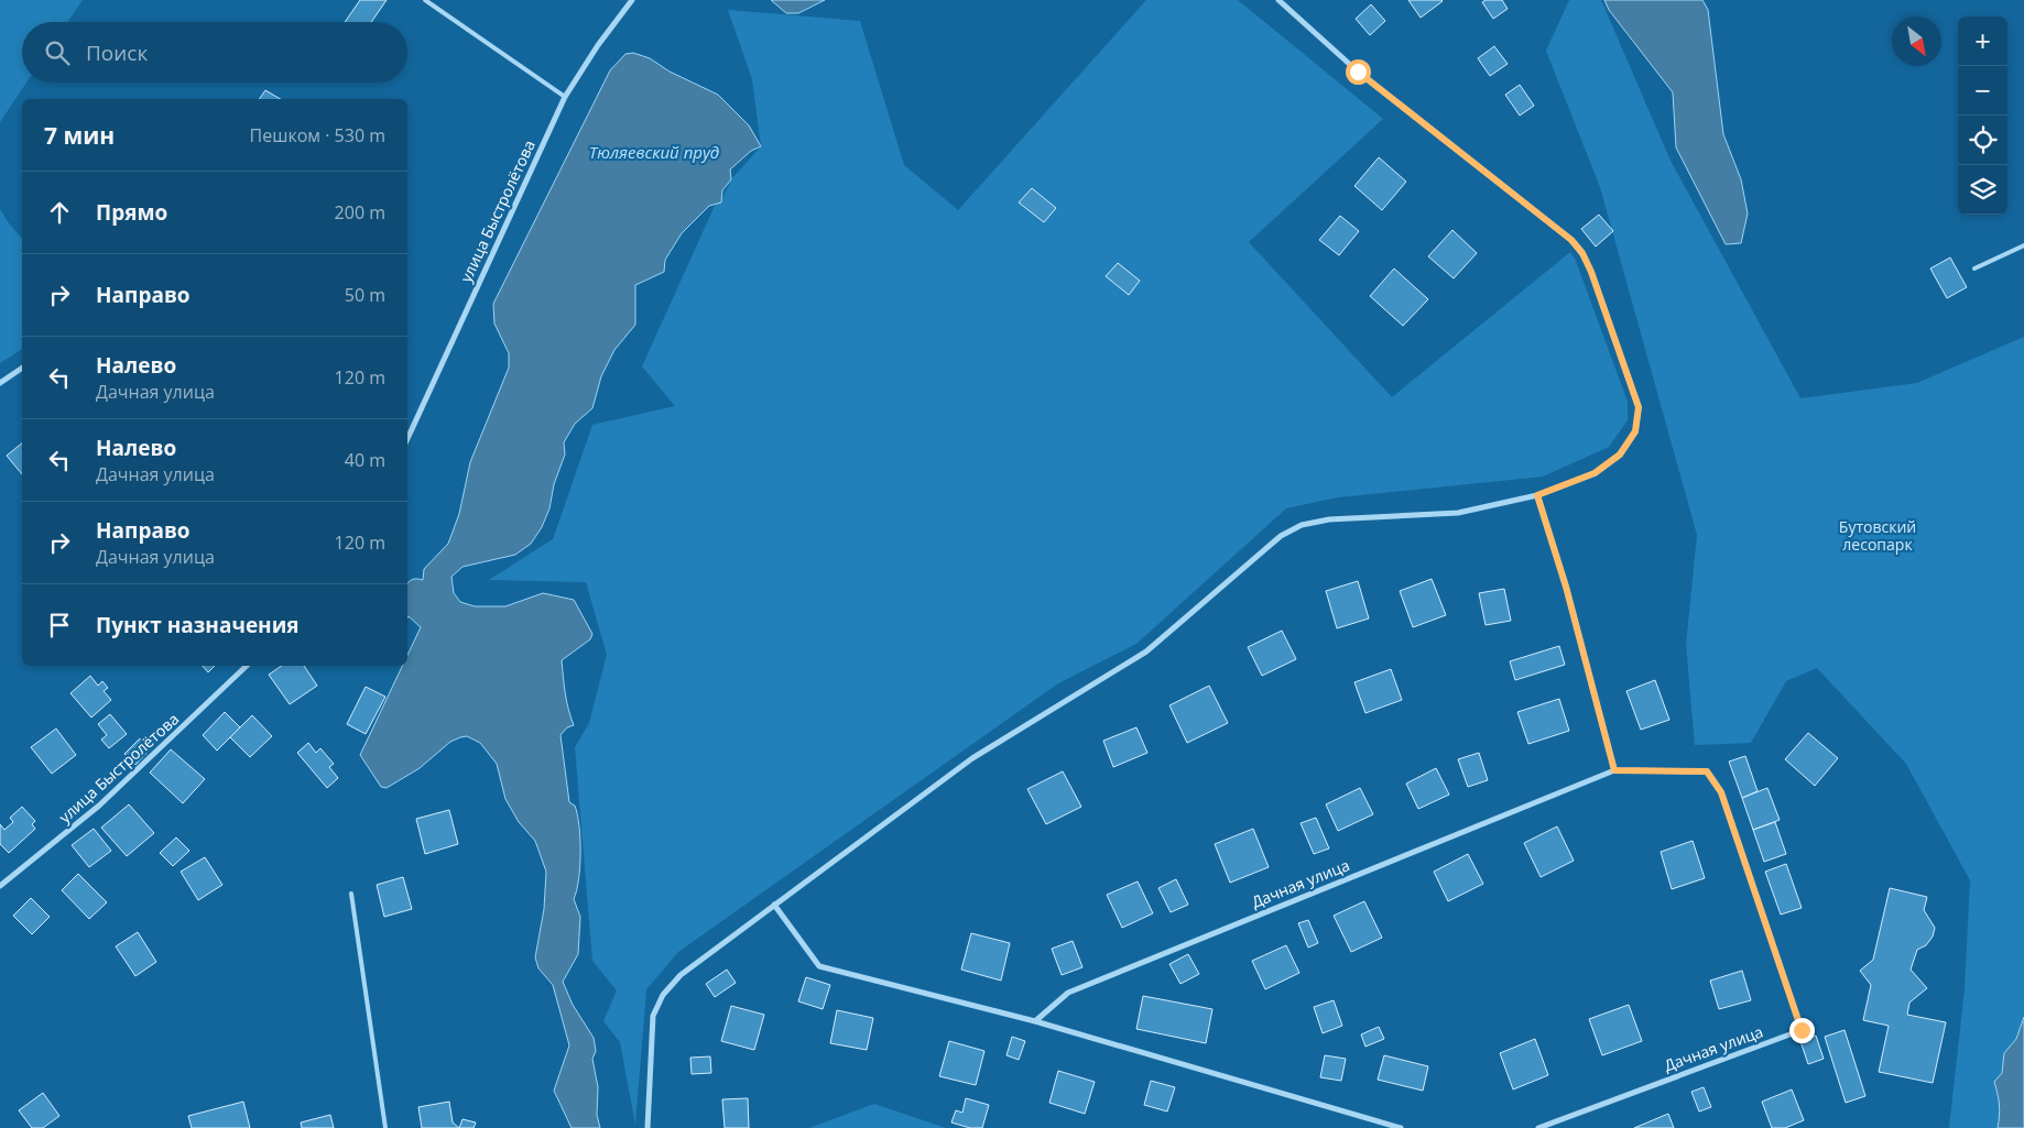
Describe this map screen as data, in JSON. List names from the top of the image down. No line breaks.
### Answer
{"streets":{"street":["улица Быстролётова","Дачная улица"]},"water":["Тюляевский пруд"],"parks":["Бутовский лесопарк"],"north":"bottom right","page":{"map_buttons":["+","−"],"search":"Поиск","heading":["7 мин","Пешком · 530 m"],"list":[["Прямо","200 m"],["Направо","50 m"],["Налево","Дачная улица","120 m"],["Налево","Дачная улица","40 m"],["Направо","Дачная улица","120 m"],"Пункт назначения"]}}
